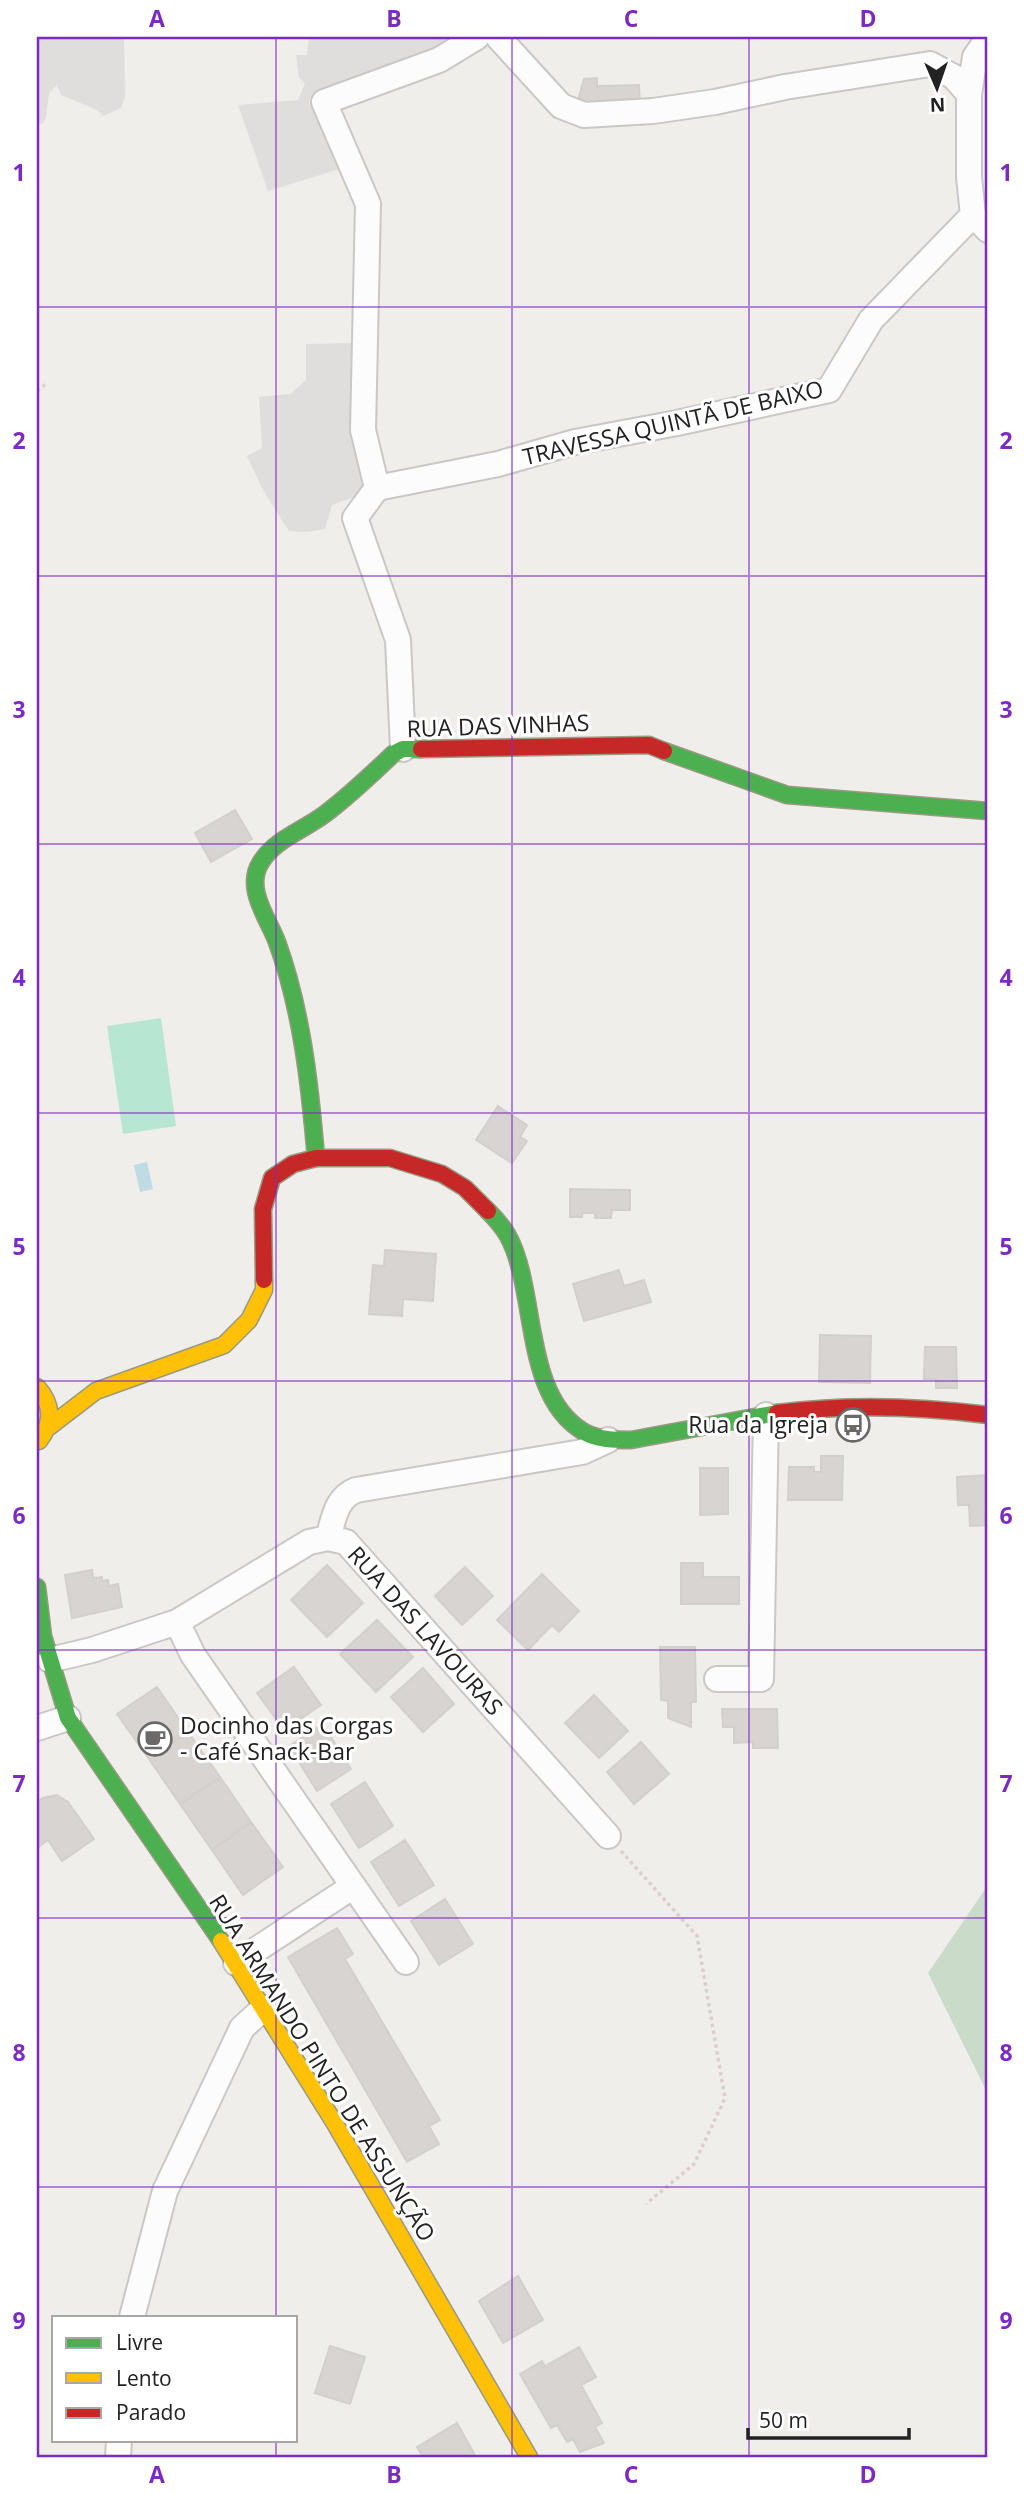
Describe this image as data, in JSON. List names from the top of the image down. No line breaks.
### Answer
{"streets":{"street":["TRAVESSA QUINTÃ DE BAIXO","RUA DAS VINHAS","RUA DAS LAVOURAS","RUA ARMANDO PINTO DE ASSUNÇÃO"]},"crossings":[["RUA DAS LAVOURAS","RUA ARMANDO PINTO DE ASSUNÇÃO"]],"places":{"bus stop":["Rua da Igreja"],"cafe":["Docinho das Corgas - Café Snack-Bar"]},"legend":["Livre","Lento","Parado"],"scale_bar":"50 m","north":"bottom","grid":{"columns":["A","B","C","D"],"rows":["1","2","3","4","5","6","7","8","9"]}}
